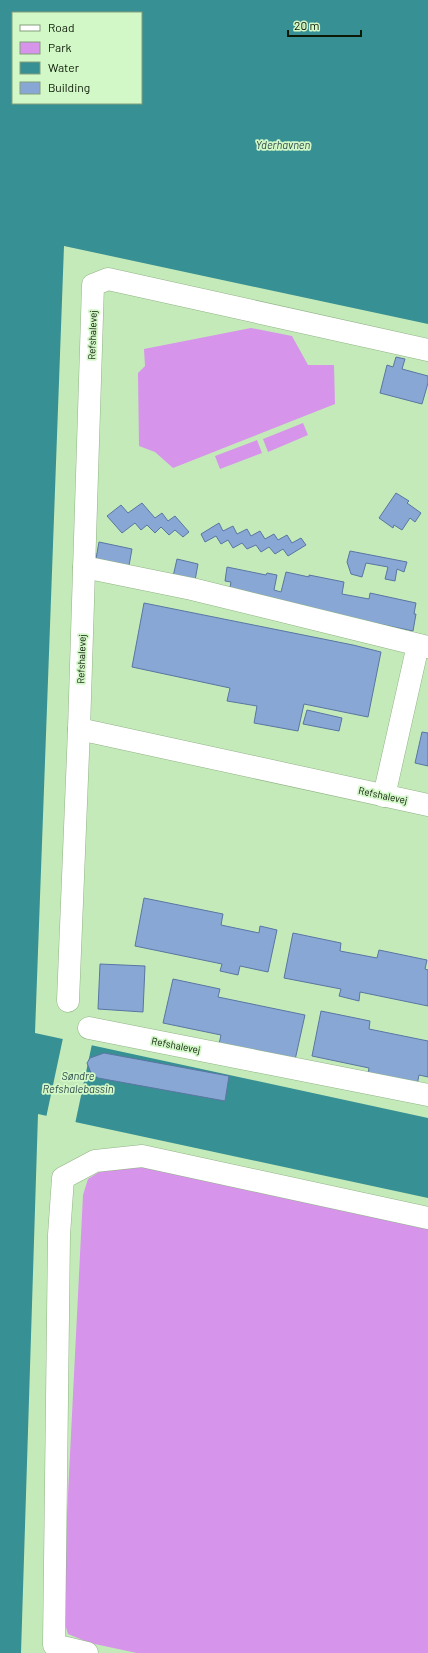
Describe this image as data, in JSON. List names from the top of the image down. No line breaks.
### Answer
{"streets":{"lane":["Refshalevej"]},"water":["Yderhavnen","Søndre Refshalebassin"],"legend":["Road","Park","Water","Building"],"scale_bar":"20 m"}
